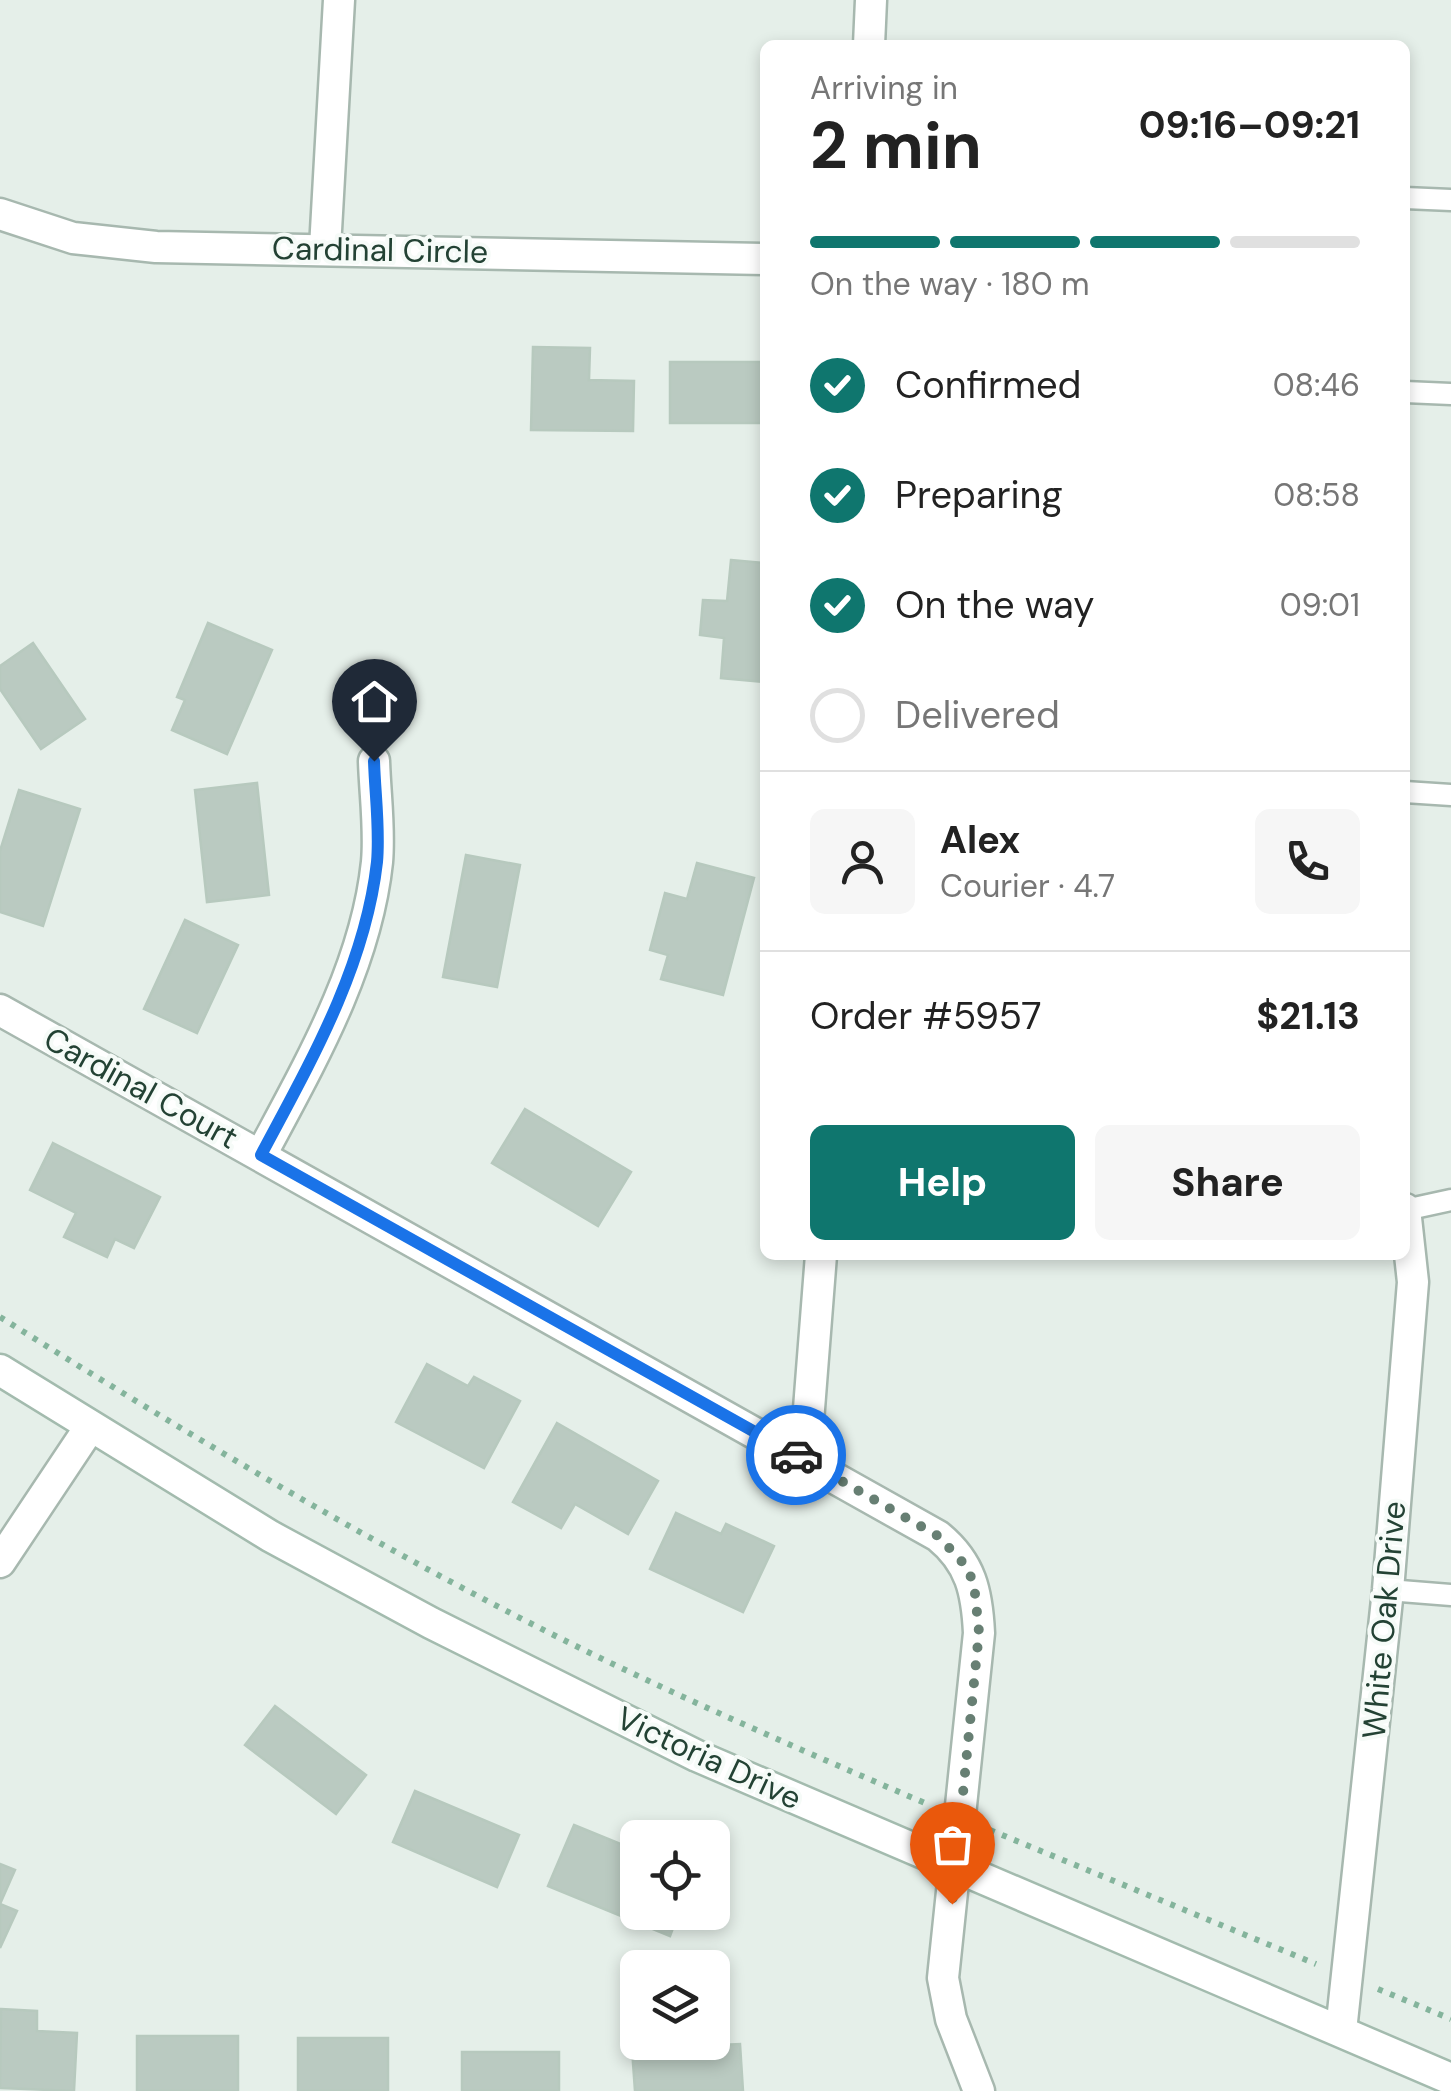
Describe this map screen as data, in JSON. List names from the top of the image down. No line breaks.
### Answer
{"streets":{"street":["Cardinal Circle","Cardinal Court","White Oak Drive","Victoria Drive"]},"crossings":[["Cardinal Court","Victoria Drive"],["White Oak Drive","Victoria Drive"]],"page":{"heading":["2 min","Arriving in","09:16–09:21"],"panel":["Alex","Courier · 4.7","Order #5957","$21.13"],"bar":"On the way · 180 m","list":[["Confirmed","08:46"],["Preparing","08:58"],["On the way","09:01"],"Delivered"],"buttons":["Help","Share"]}}
